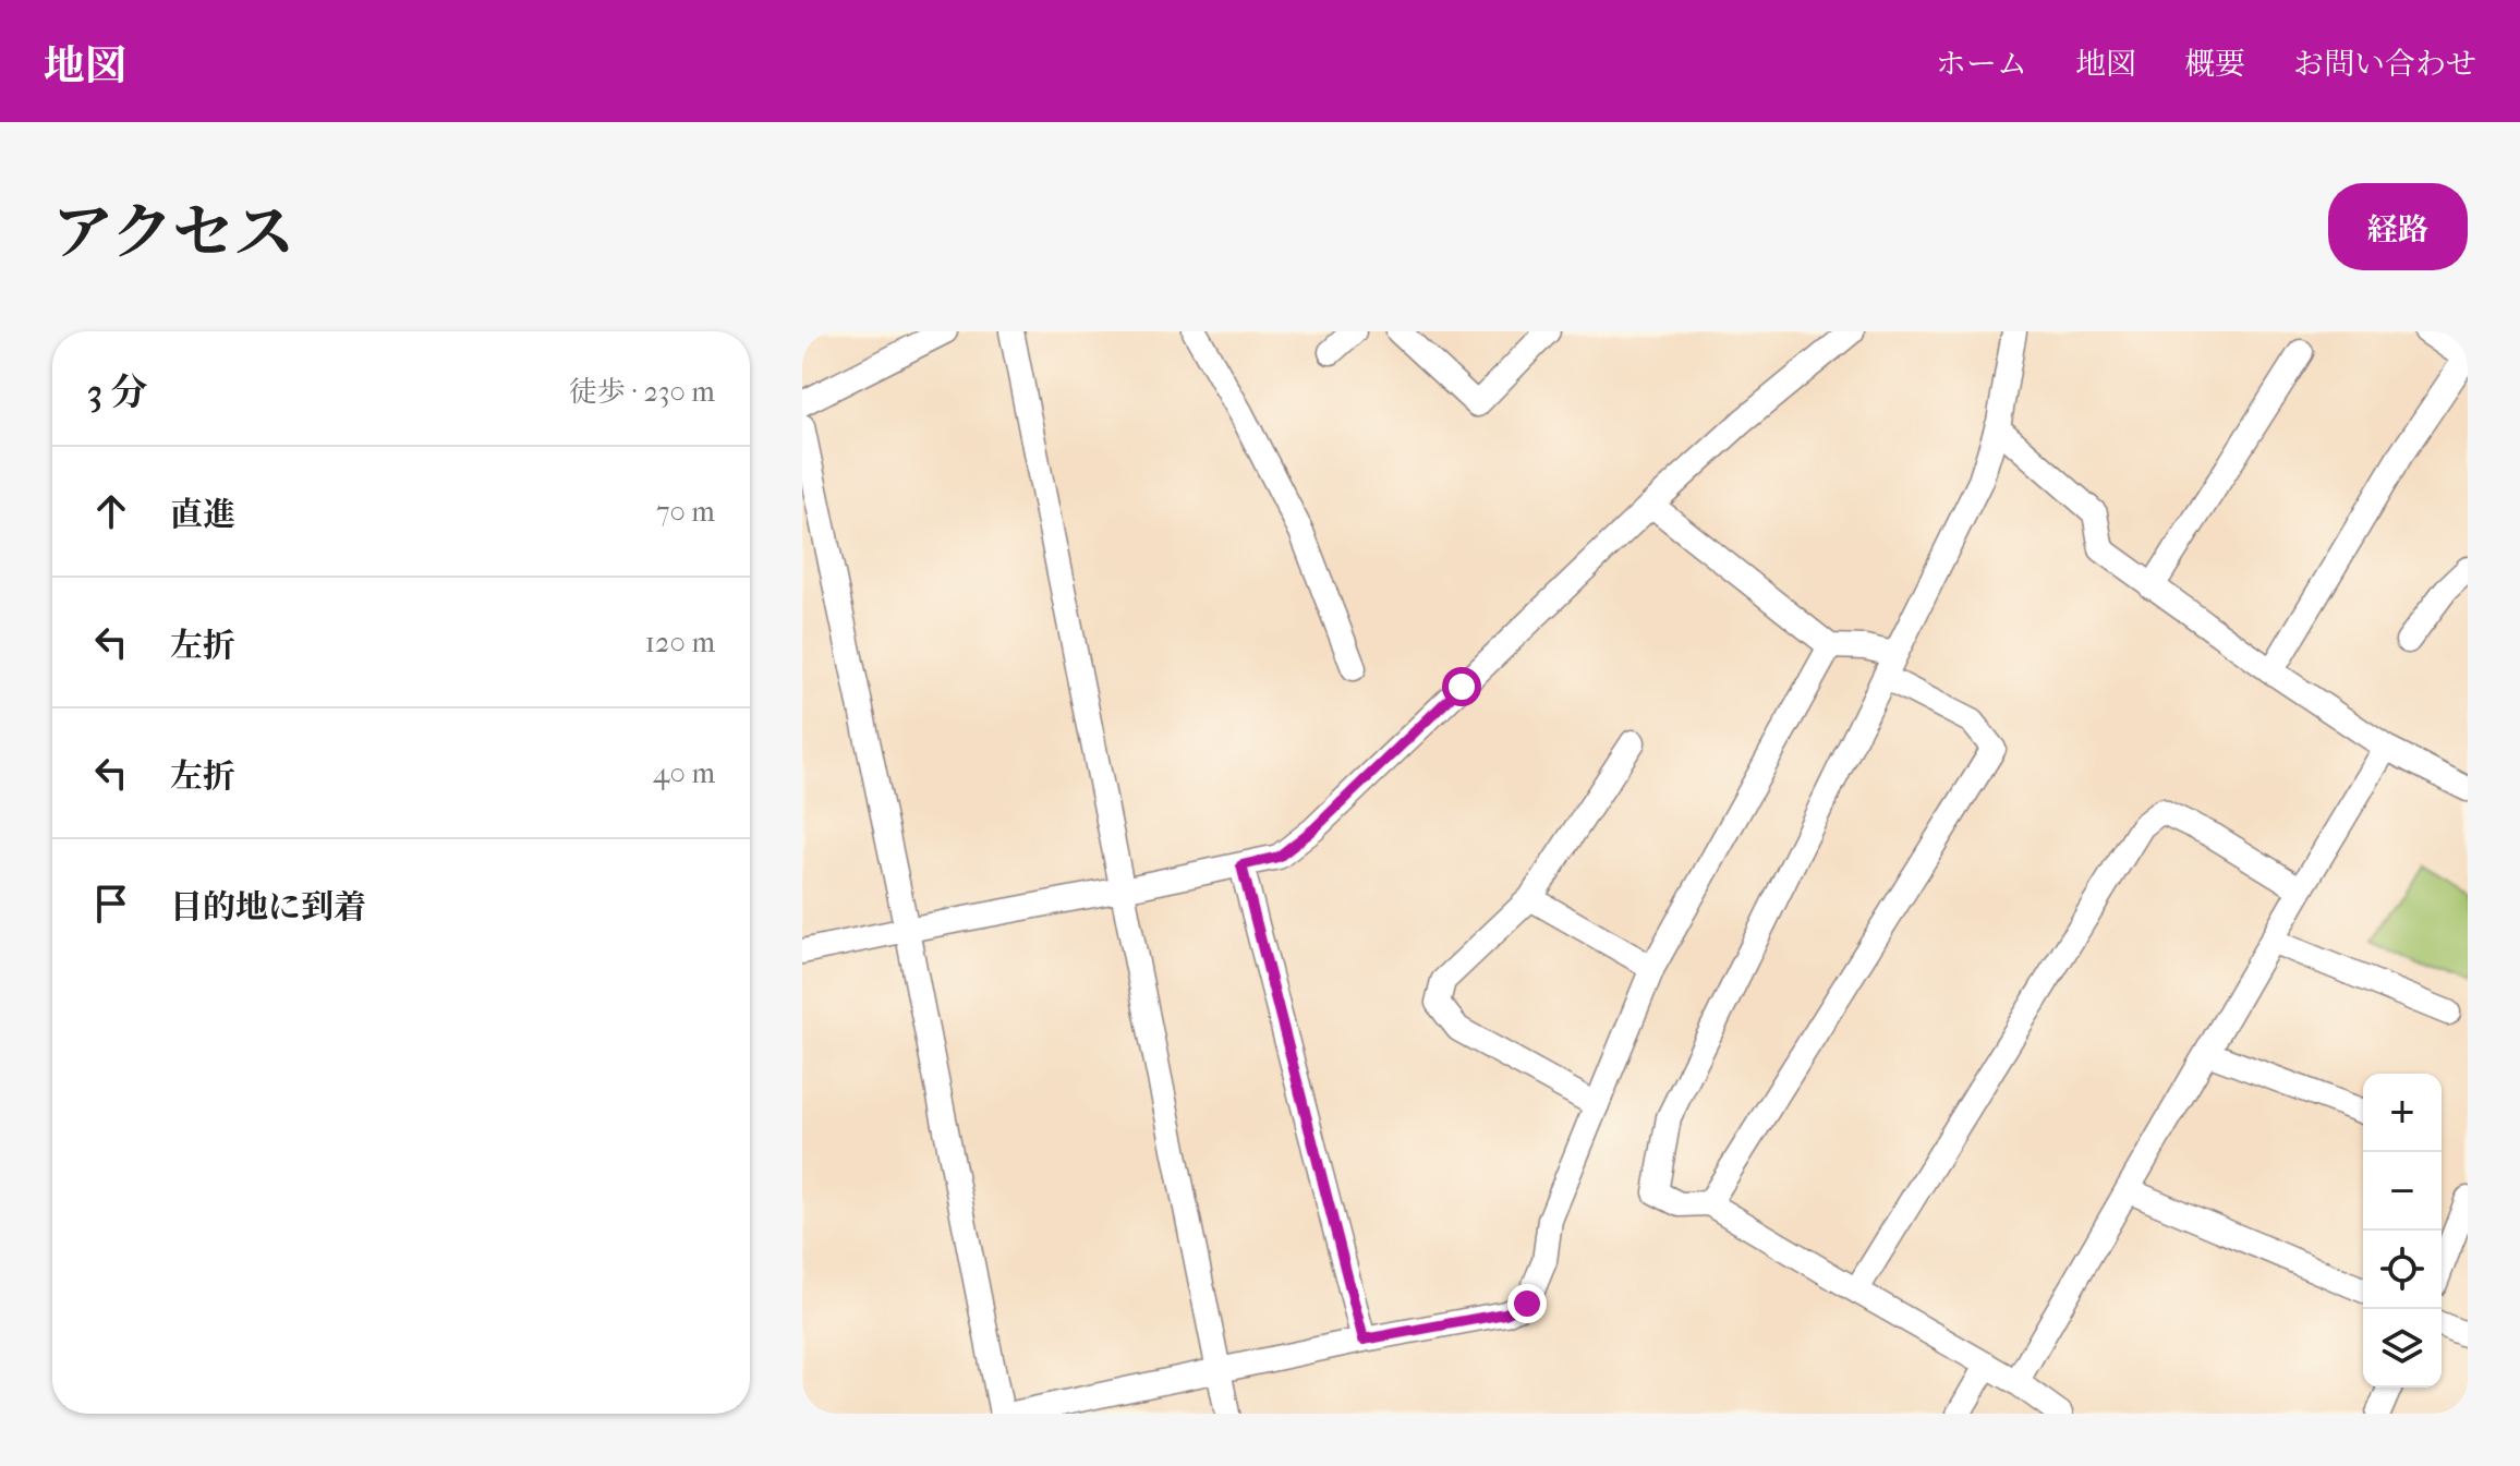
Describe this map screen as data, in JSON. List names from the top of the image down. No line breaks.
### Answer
{"page":{"header":"地図","nav":["ホーム","地図","概要","お問い合わせ"],"title":"アクセス","buttons":"経路","heading":["3 分","徒歩 · 230 m"],"list":[["直進","70 m"],["左折","120 m"],["左折","40 m"],"目的地に到着"],"map_buttons":["+","−"]}}
